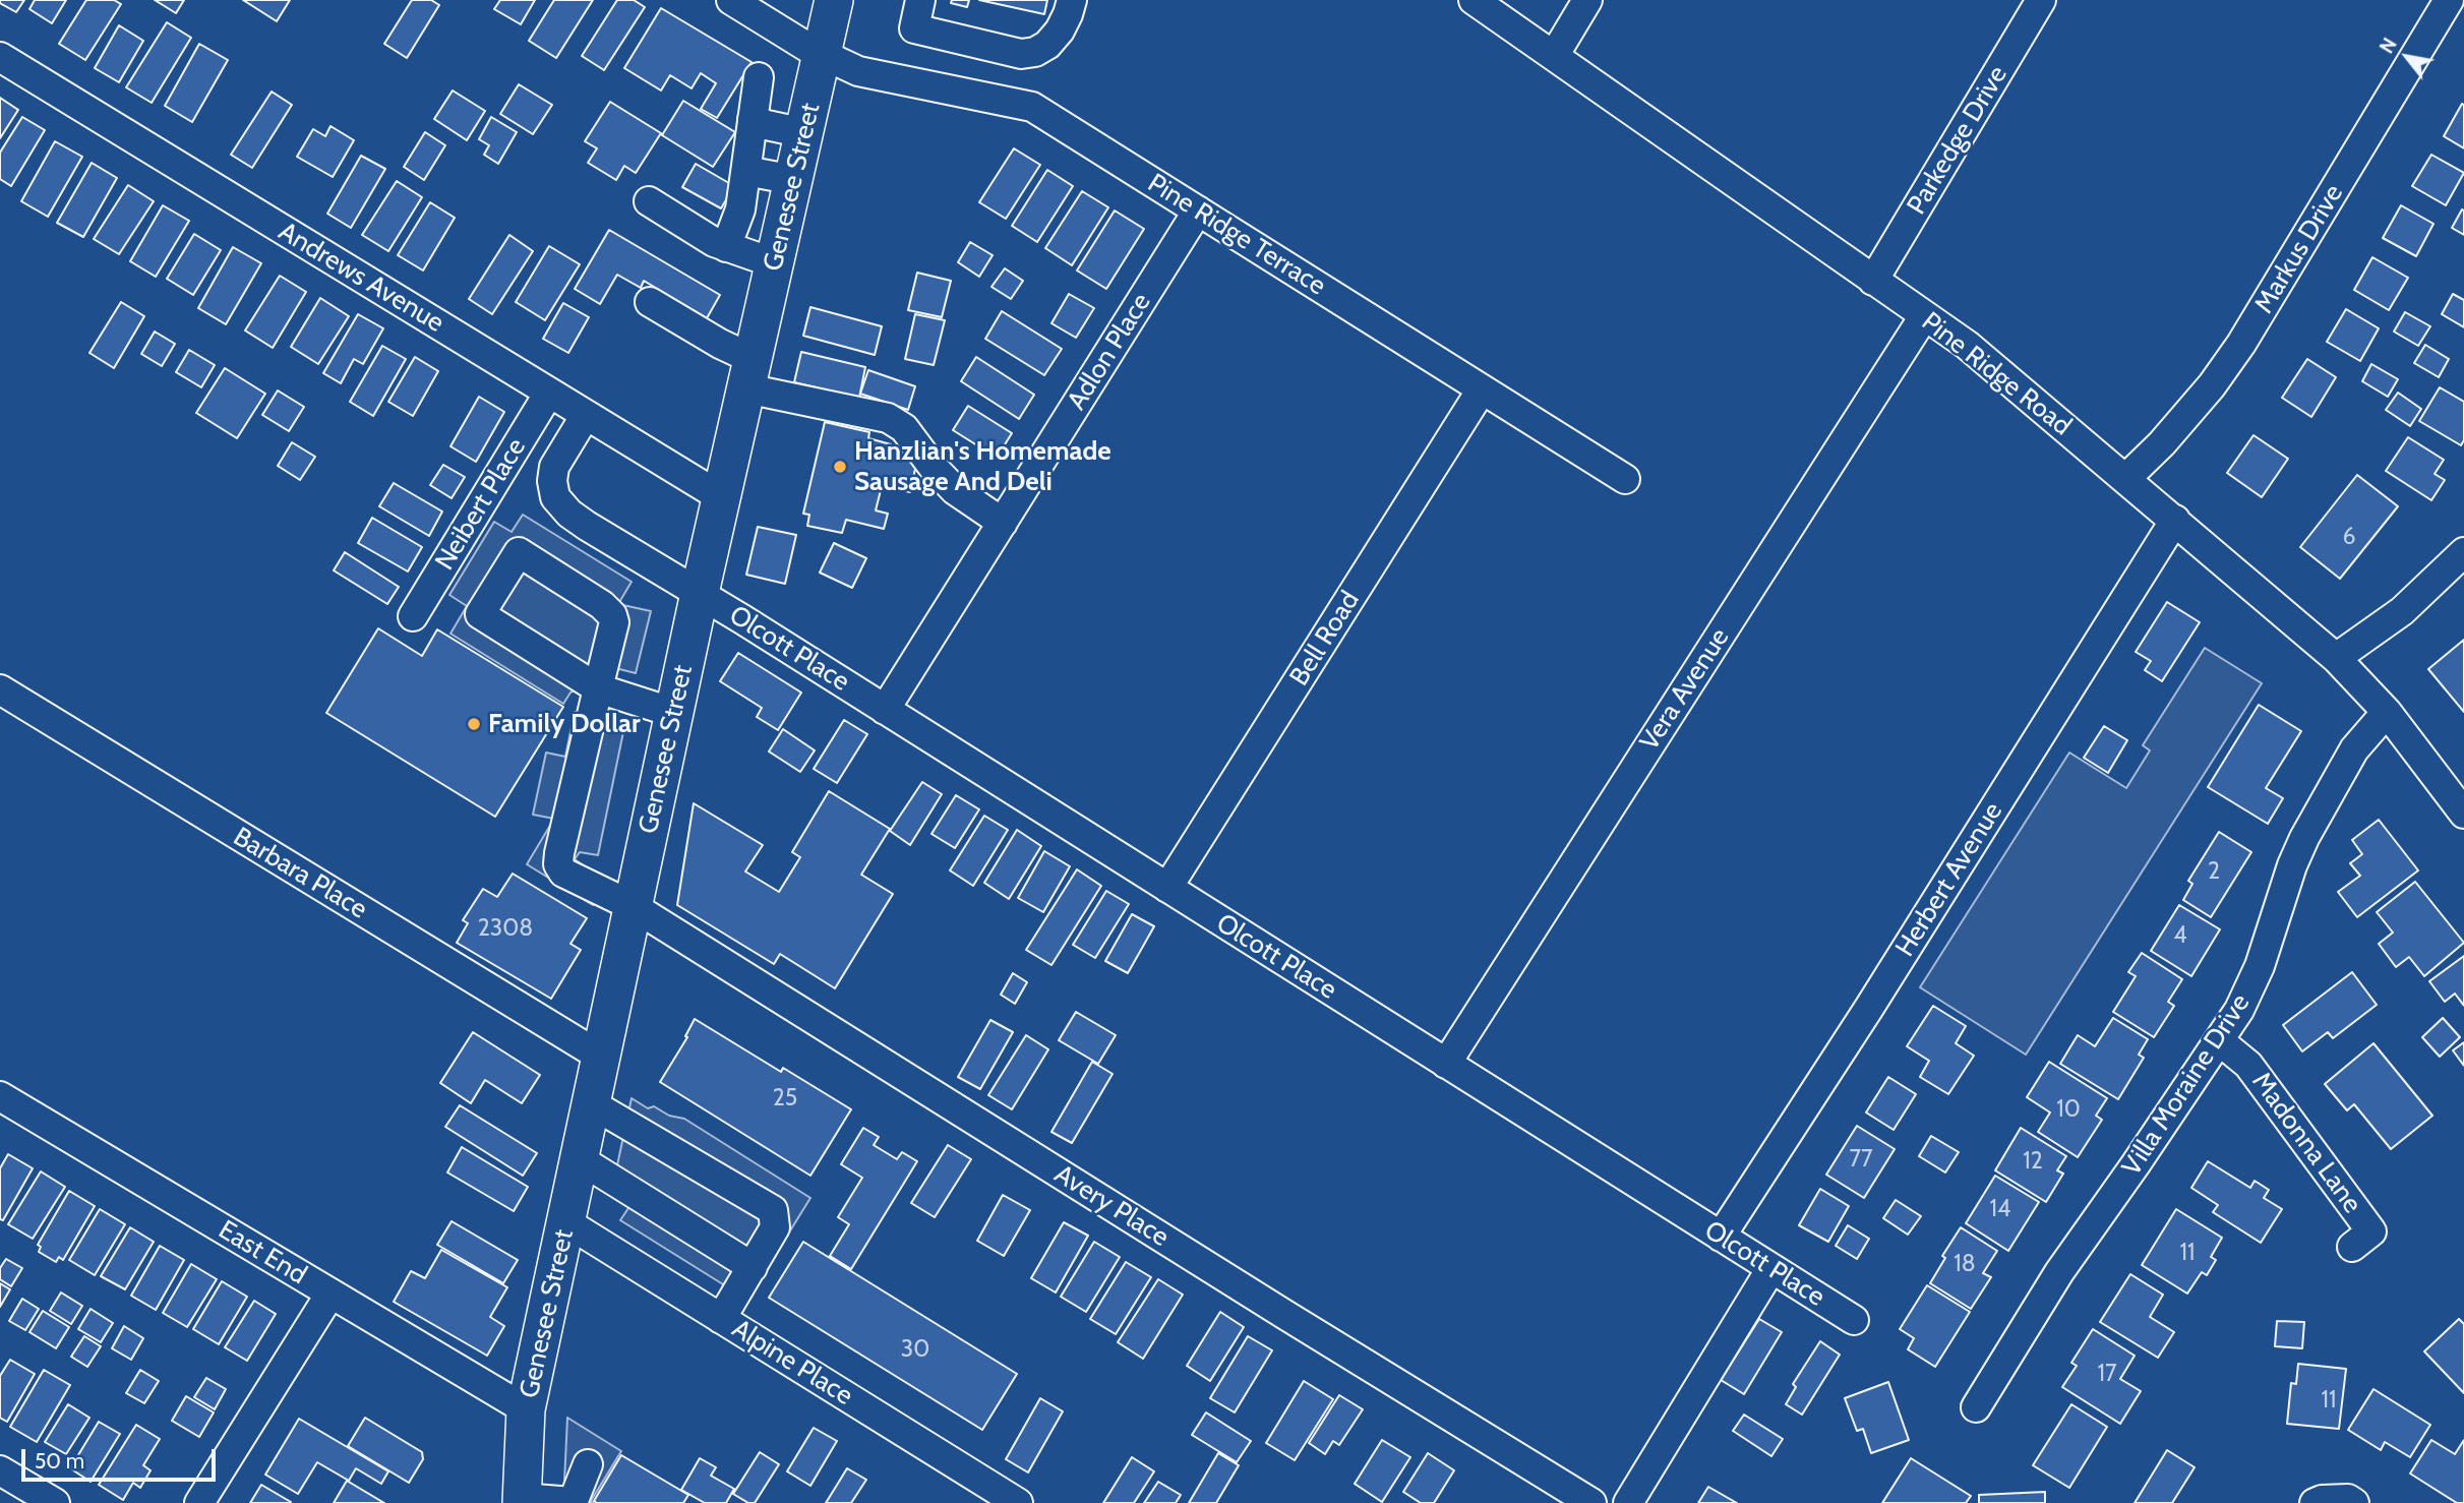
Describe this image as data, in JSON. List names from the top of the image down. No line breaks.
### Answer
{"streets":{"main road":["Genesee Street"],"street":["Parkedge Drive","Pine Ridge Terrace","Markus Drive","Andrews Avenue","Adlon Place","Pine Ridge Road","Neibert Place","Bell Road","Olcott Place","Vera Avenue","Barbara Place","Herbert Avenue","Villa Moraine Drive","Madonna Lane","Avery Place","East End","Alpine Place"]},"crossings":[["Parkedge Drive","Pine Ridge Road"],["Genesee Street","Pine Ridge Terrace"],["Genesee Street","Andrews Avenue"],["Genesee Street","Olcott Place"],["Genesee Street","Barbara Place"],["Genesee Street","Avery Place"],["Genesee Street","East End"],["Genesee Street","Alpine Place"],["Pine Ridge Terrace","Adlon Place"],["Pine Ridge Terrace","Bell Road"],["Markus Drive","Pine Ridge Road"],["Andrews Avenue","Neibert Place"],["Andrews Avenue","Olcott Place"],["Adlon Place","Olcott Place"],["Pine Ridge Road","Vera Avenue"],["Pine Ridge Road","Herbert Avenue"],["Pine Ridge Road","Villa Moraine Drive"],["Bell Road","Olcott Place"],["Olcott Place","Vera Avenue"],["Olcott Place","Herbert Avenue"],["Villa Moraine Drive","Madonna Lane"]],"places":["Hanzlian's Homemade Sausage And Deli","Family Dollar"],"house_numbers":["6","2","2308","4","25","10","77","12","14","11","18","30","17","11"],"scale_bar":"50 m","north":"top left"}
